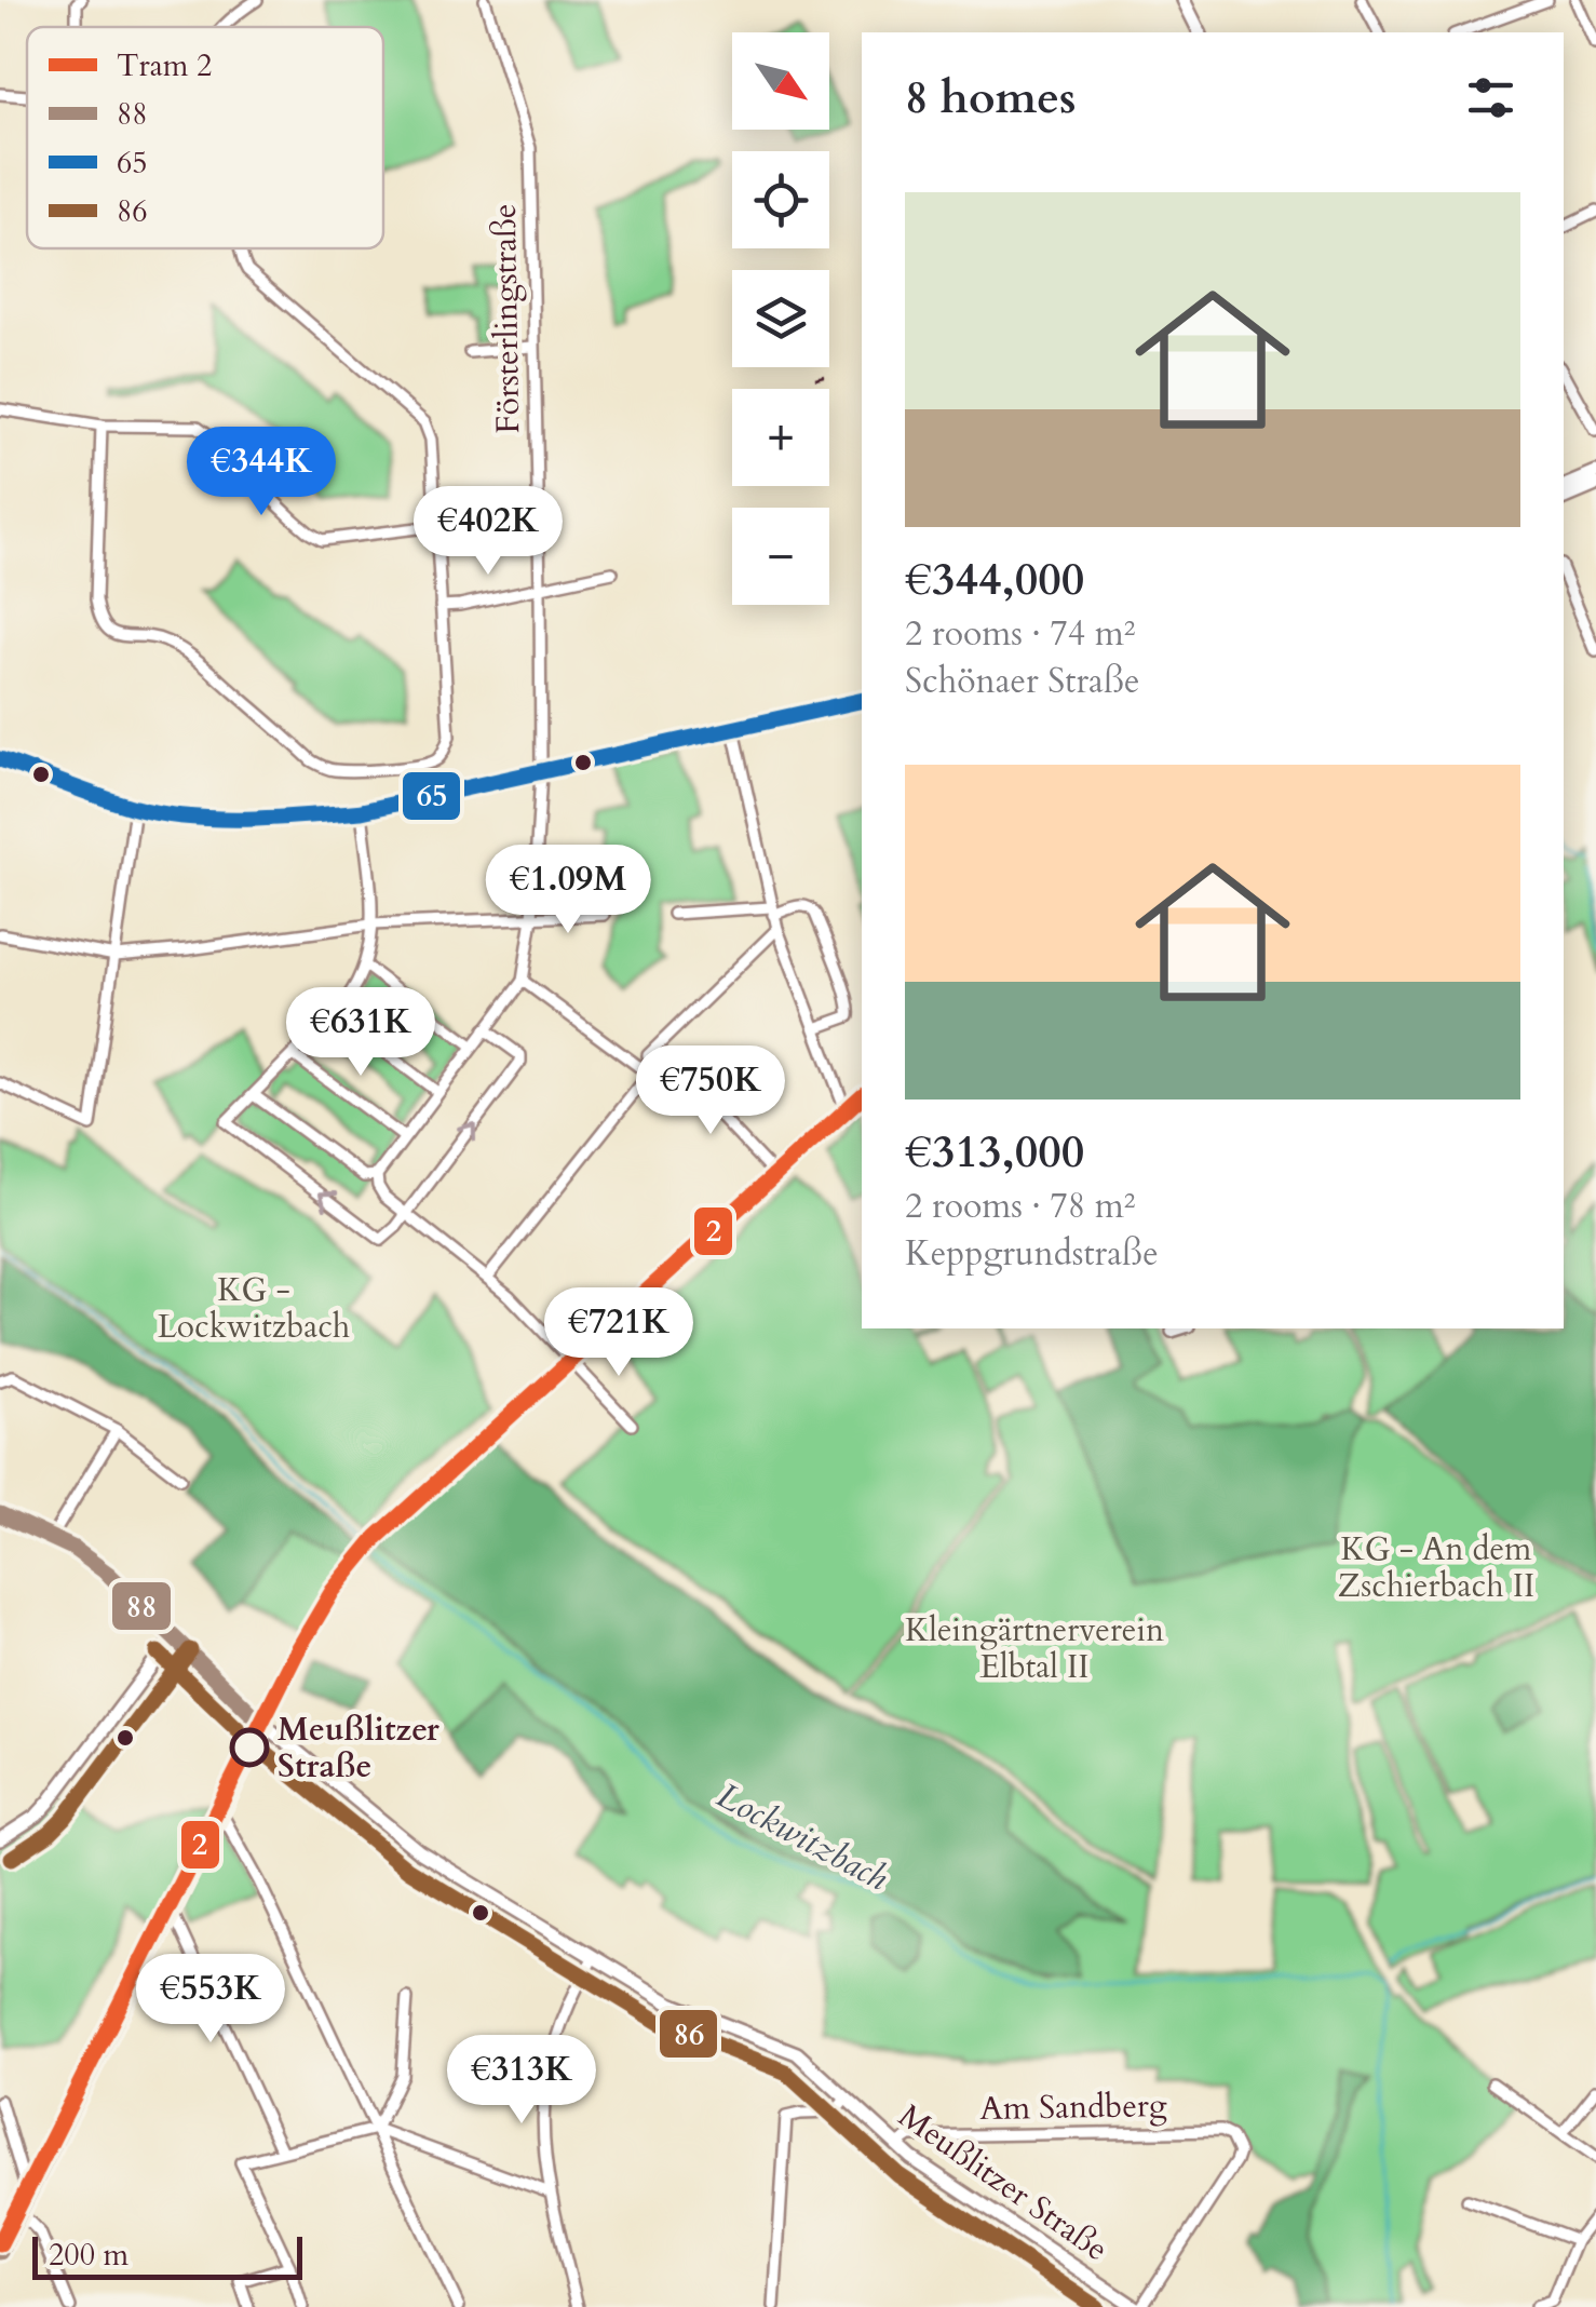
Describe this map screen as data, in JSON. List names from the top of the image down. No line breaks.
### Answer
{"streets":{"street":["Försterlingstraße","Am Sandberg","Meußlitzer Straße"]},"crossings":[["Am Sandberg","Meußlitzer Straße"]],"water":["Lockwitzbach"],"parks":["KG - Lockwitzbach","KG - An dem Zschierbach II","Kleingärtnerverein Elbtal II"],"places":["Meußlitzer Straße"],"lines":["transit line 65","tram line 2","transit line 88","transit line 86"],"legend":["Tram 2","88","65","86"],"scale_bar":"200 m","north":"bottom right","page":{"map_buttons":["+","−"],"heading":"8 homes","list":[{"name":"€344,000","note":"2 rooms · 74 m² · Schönaer Straße"},{"name":"€313,000","note":"2 rooms · 78 m² · Keppgrundstraße"}],"price":["€344K","€402K","€1.09M","€631K","€750K","€721K","€553K","€313K"],"scale":"200 m"}}
